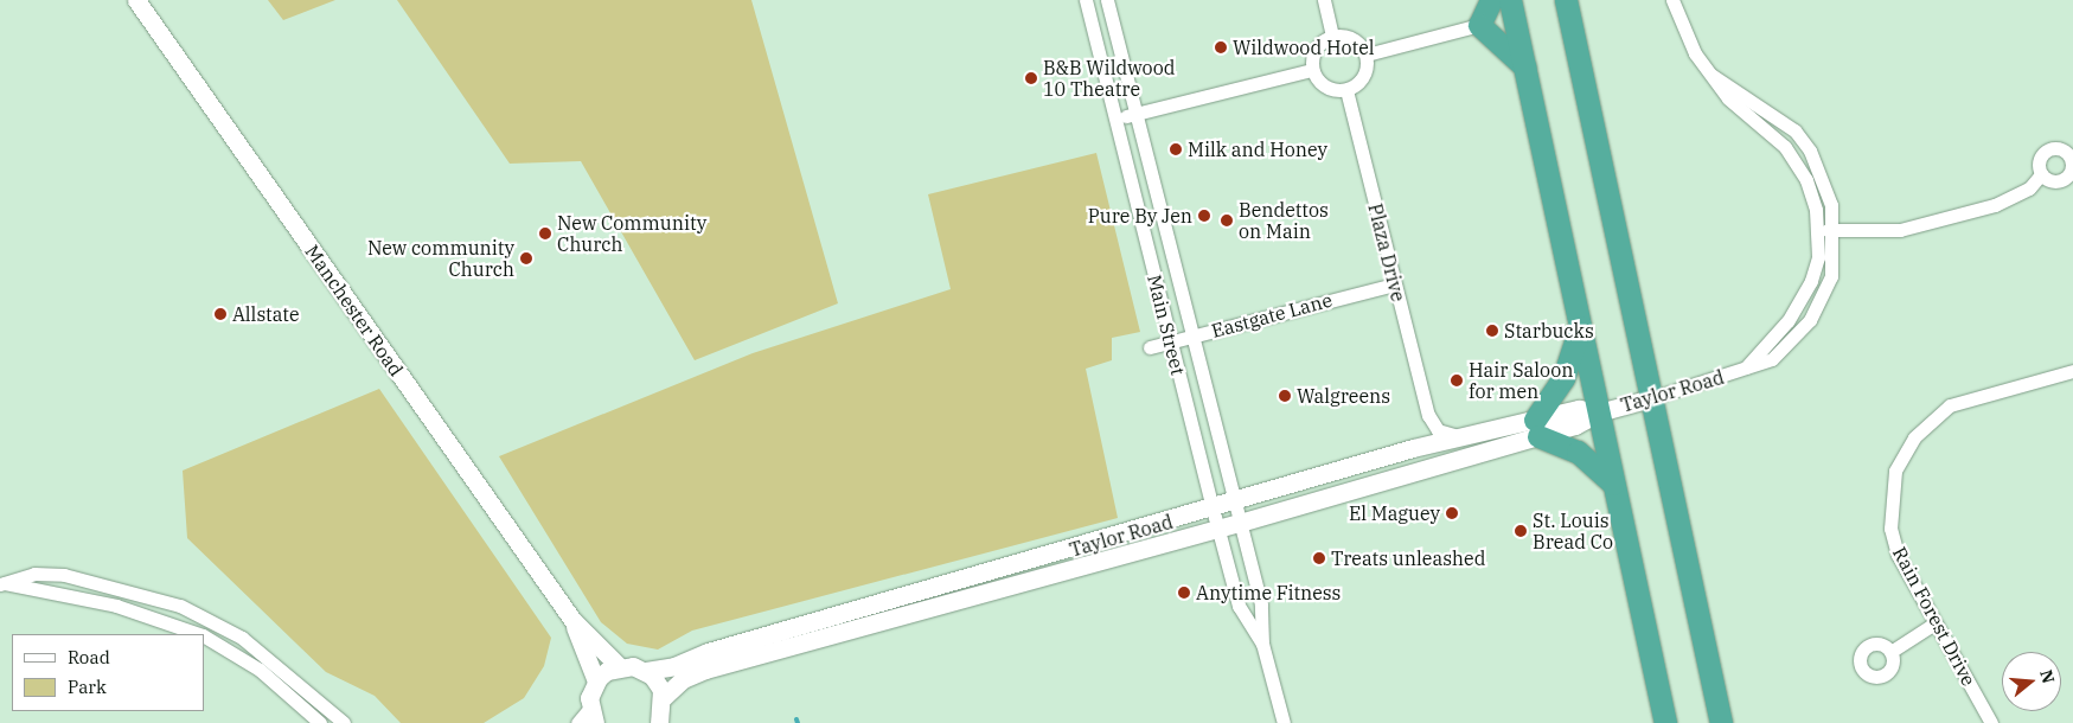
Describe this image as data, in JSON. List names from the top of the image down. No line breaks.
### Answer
{"streets":{"street":["Plaza Drive","Manchester Road","Eastgate Lane","Main Street","Taylor Road","Rain Forest Drive"]},"crossings":[["Plaza Drive","Eastgate Lane"],["Eastgate Lane","Main Street"],["Main Street","Taylor Road"]],"places":["Wildwood Hotel","B&B Wildwood 10 Theatre","Milk and Honey","Pure By Jen","Bendettos on Main","New Community Church","New community Church","Allstate","Starbucks","Hair Saloon for men","Walgreens","El Maguey","St. Louis Bread Co","Treats unleashed","Anytime Fitness"],"legend":["Road","Park"],"north":"right"}
